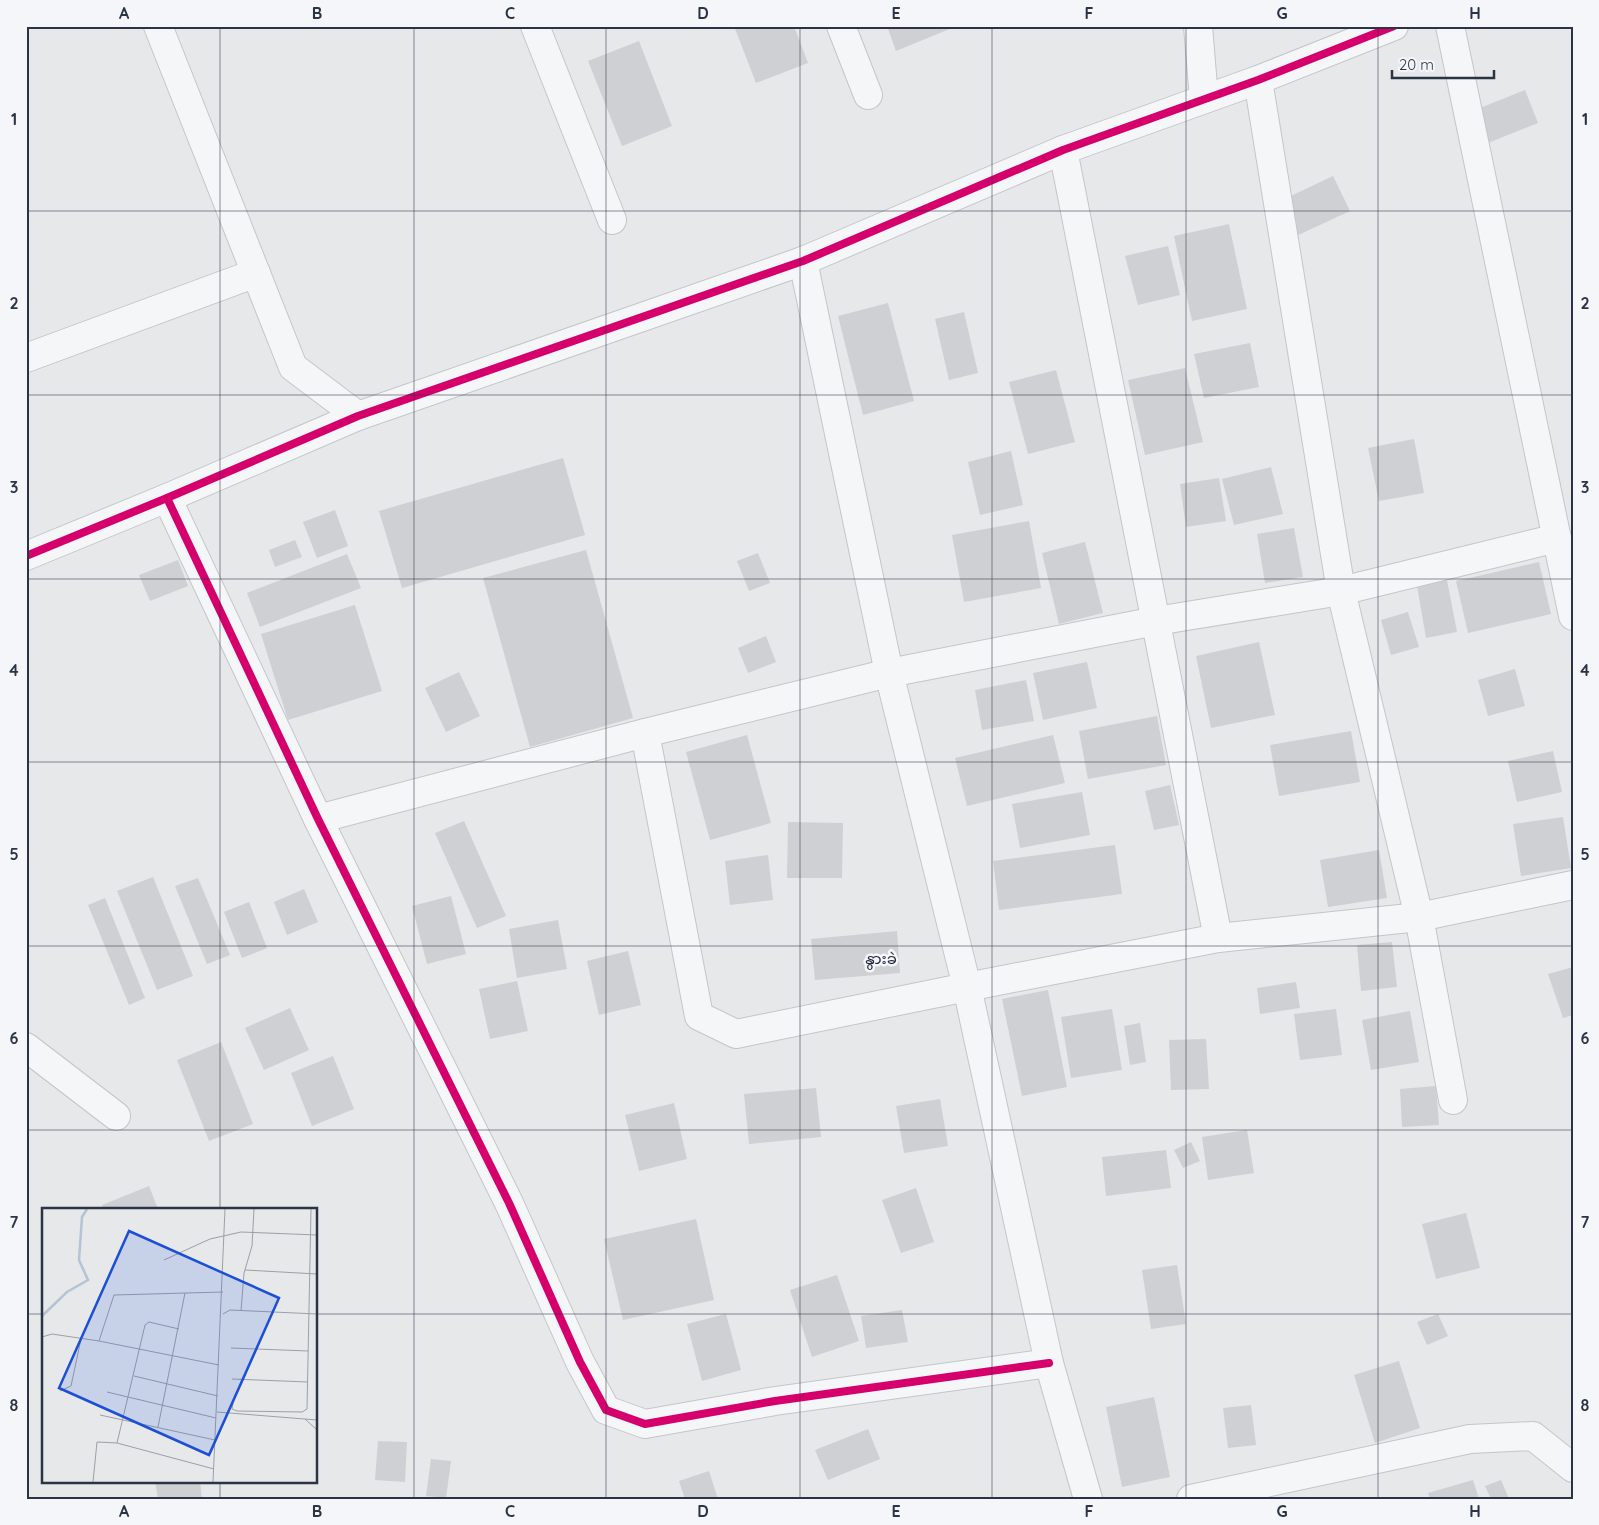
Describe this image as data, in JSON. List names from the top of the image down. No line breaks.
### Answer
{"districts":["နွားခဲ"],"scale_bar":"20 m","grid":{"columns":["A","B","C","D","E","F","G","H"],"rows":["1","2","3","4","5","6","7","8"]}}
